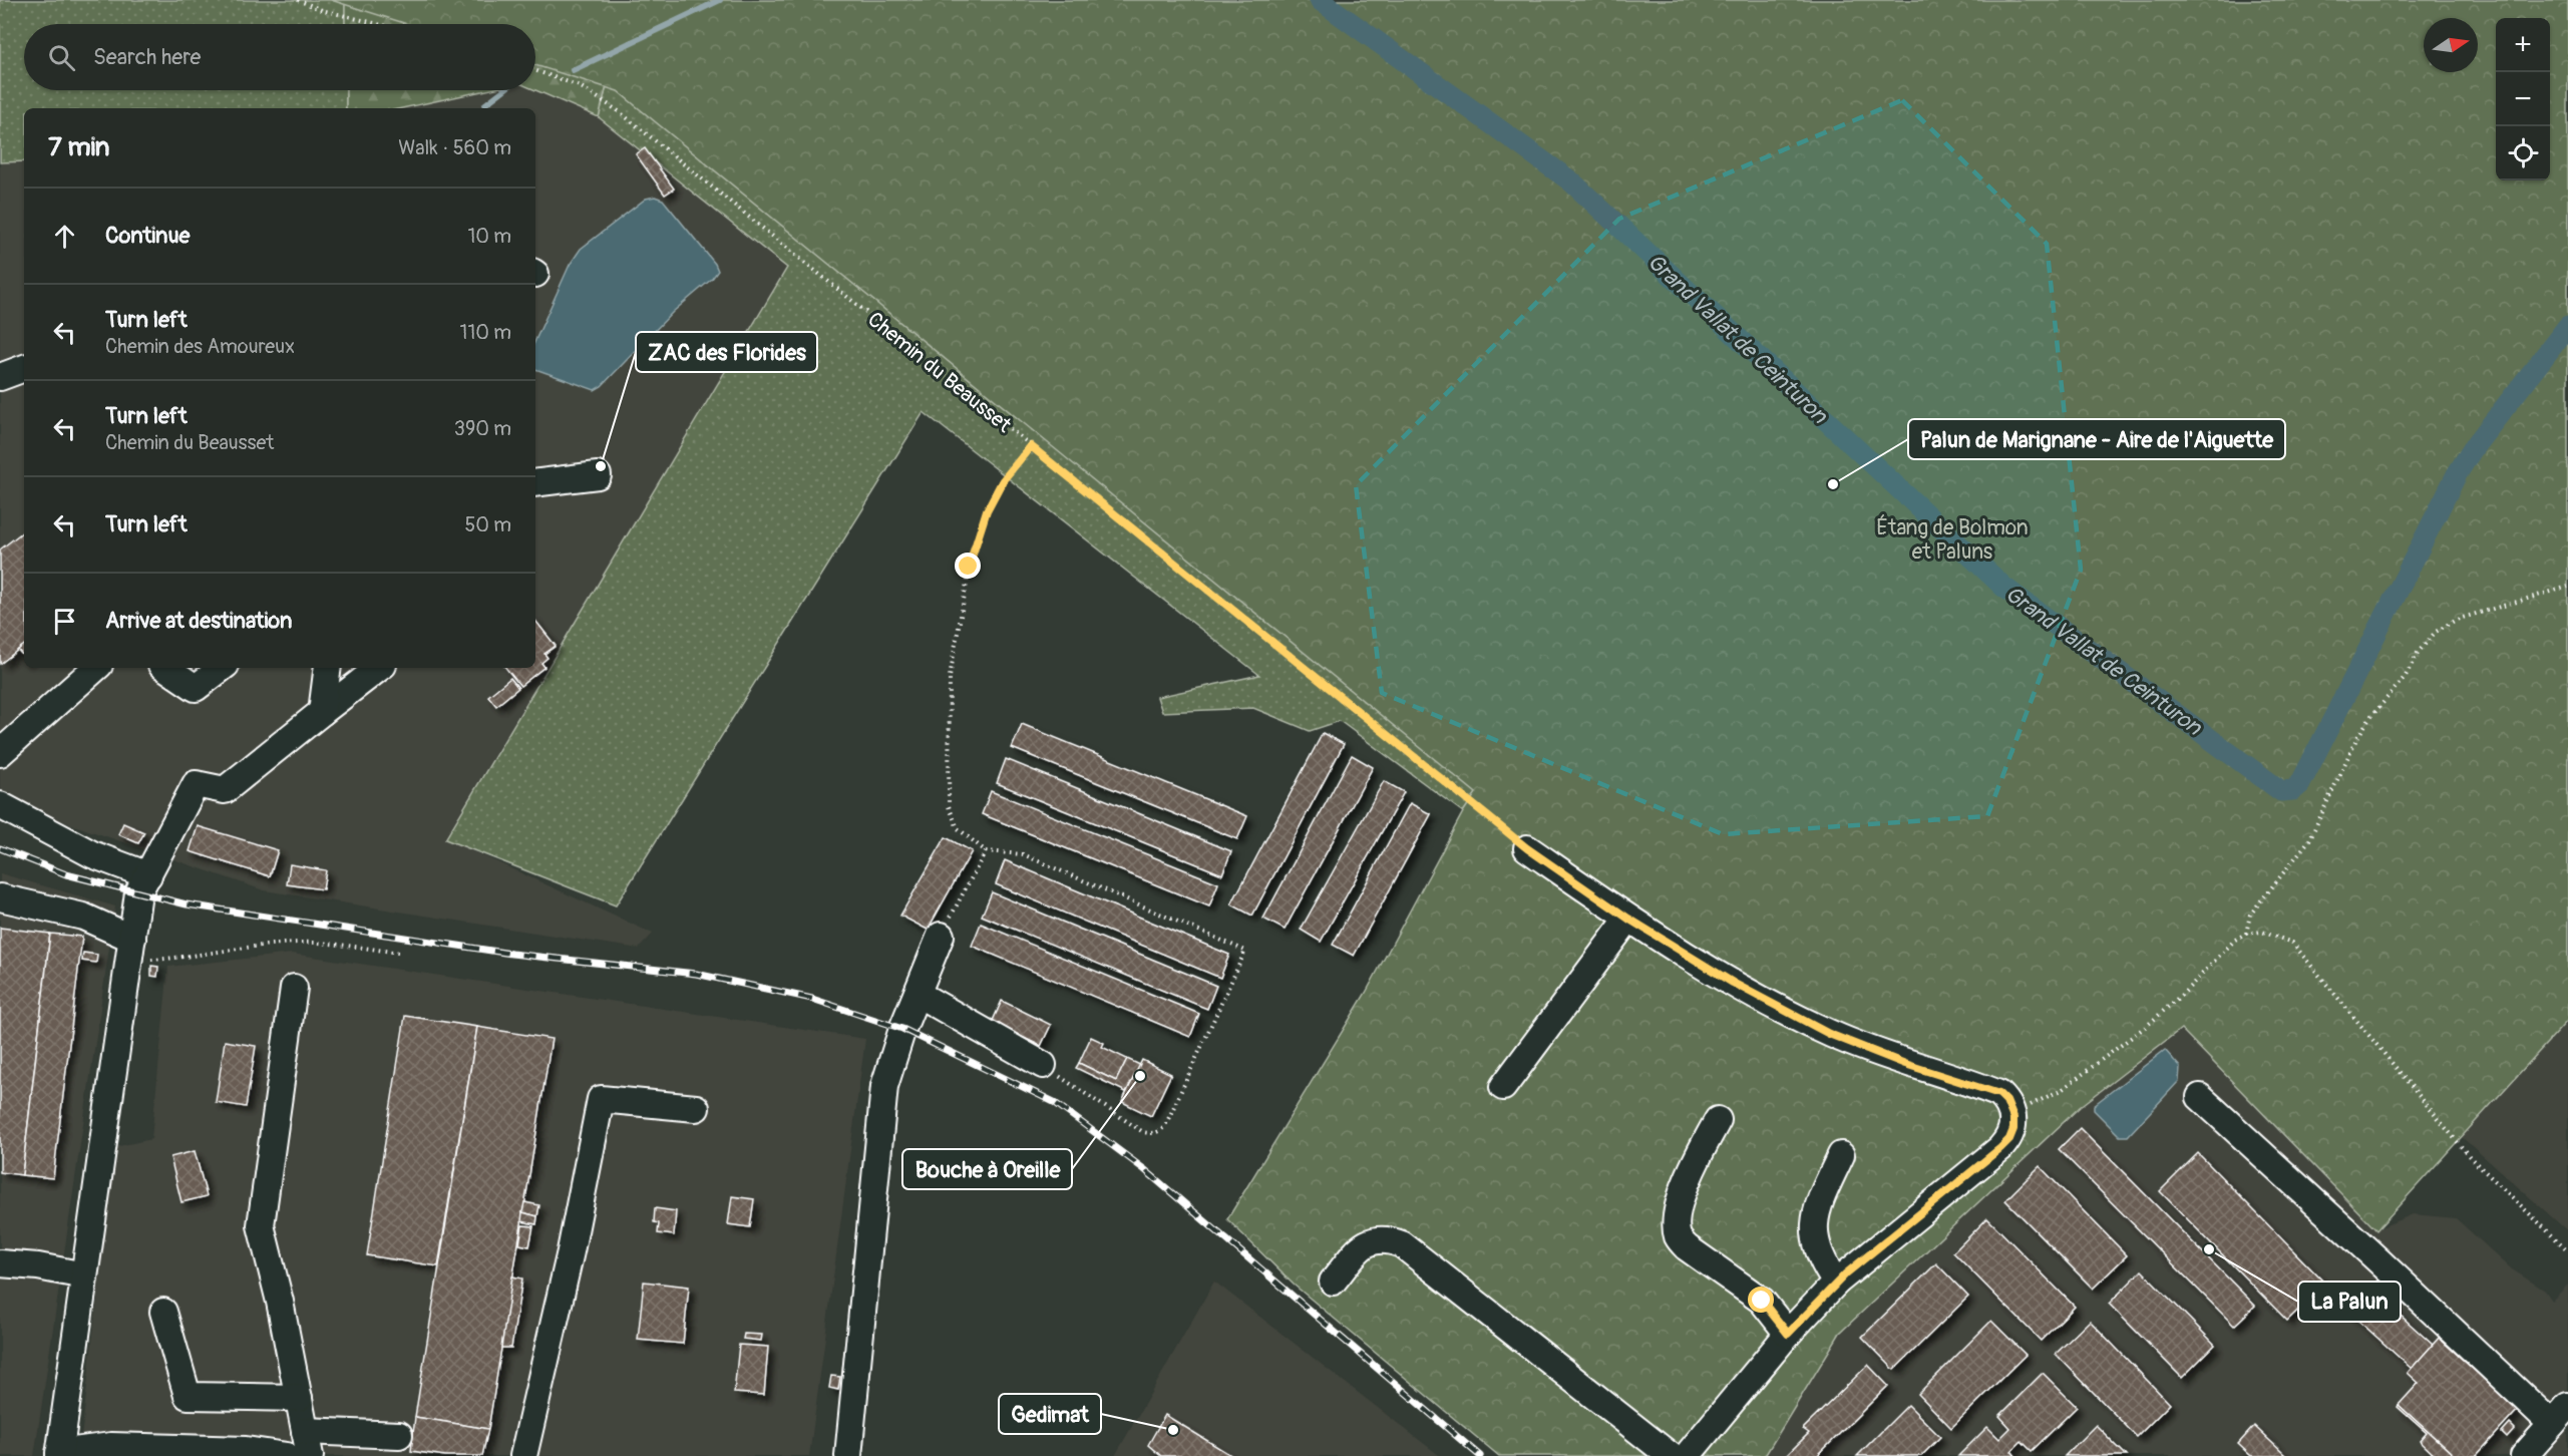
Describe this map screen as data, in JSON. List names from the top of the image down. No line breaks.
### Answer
{"streets":{"path":["Chemin du Beausset"]},"water":["Grand Vallat de Ceinturon"],"parks":["Étang de Bolmon et Paluns"],"places":["ZAC des Florides","Palun de Marignane - Aire de l'Aiguette","Bouche à Oreille","La Palun","Gedimat"],"north":"right","page":{"map_buttons":["+","−"],"search":"Search here","heading":["7 min","Walk · 560 m"],"list":[["Continue","10 m"],["Turn left","Chemin des Amoureux","110 m"],["Turn left","Chemin du Beausset","390 m"],["Turn left","50 m"],"Arrive at destination"]}}
